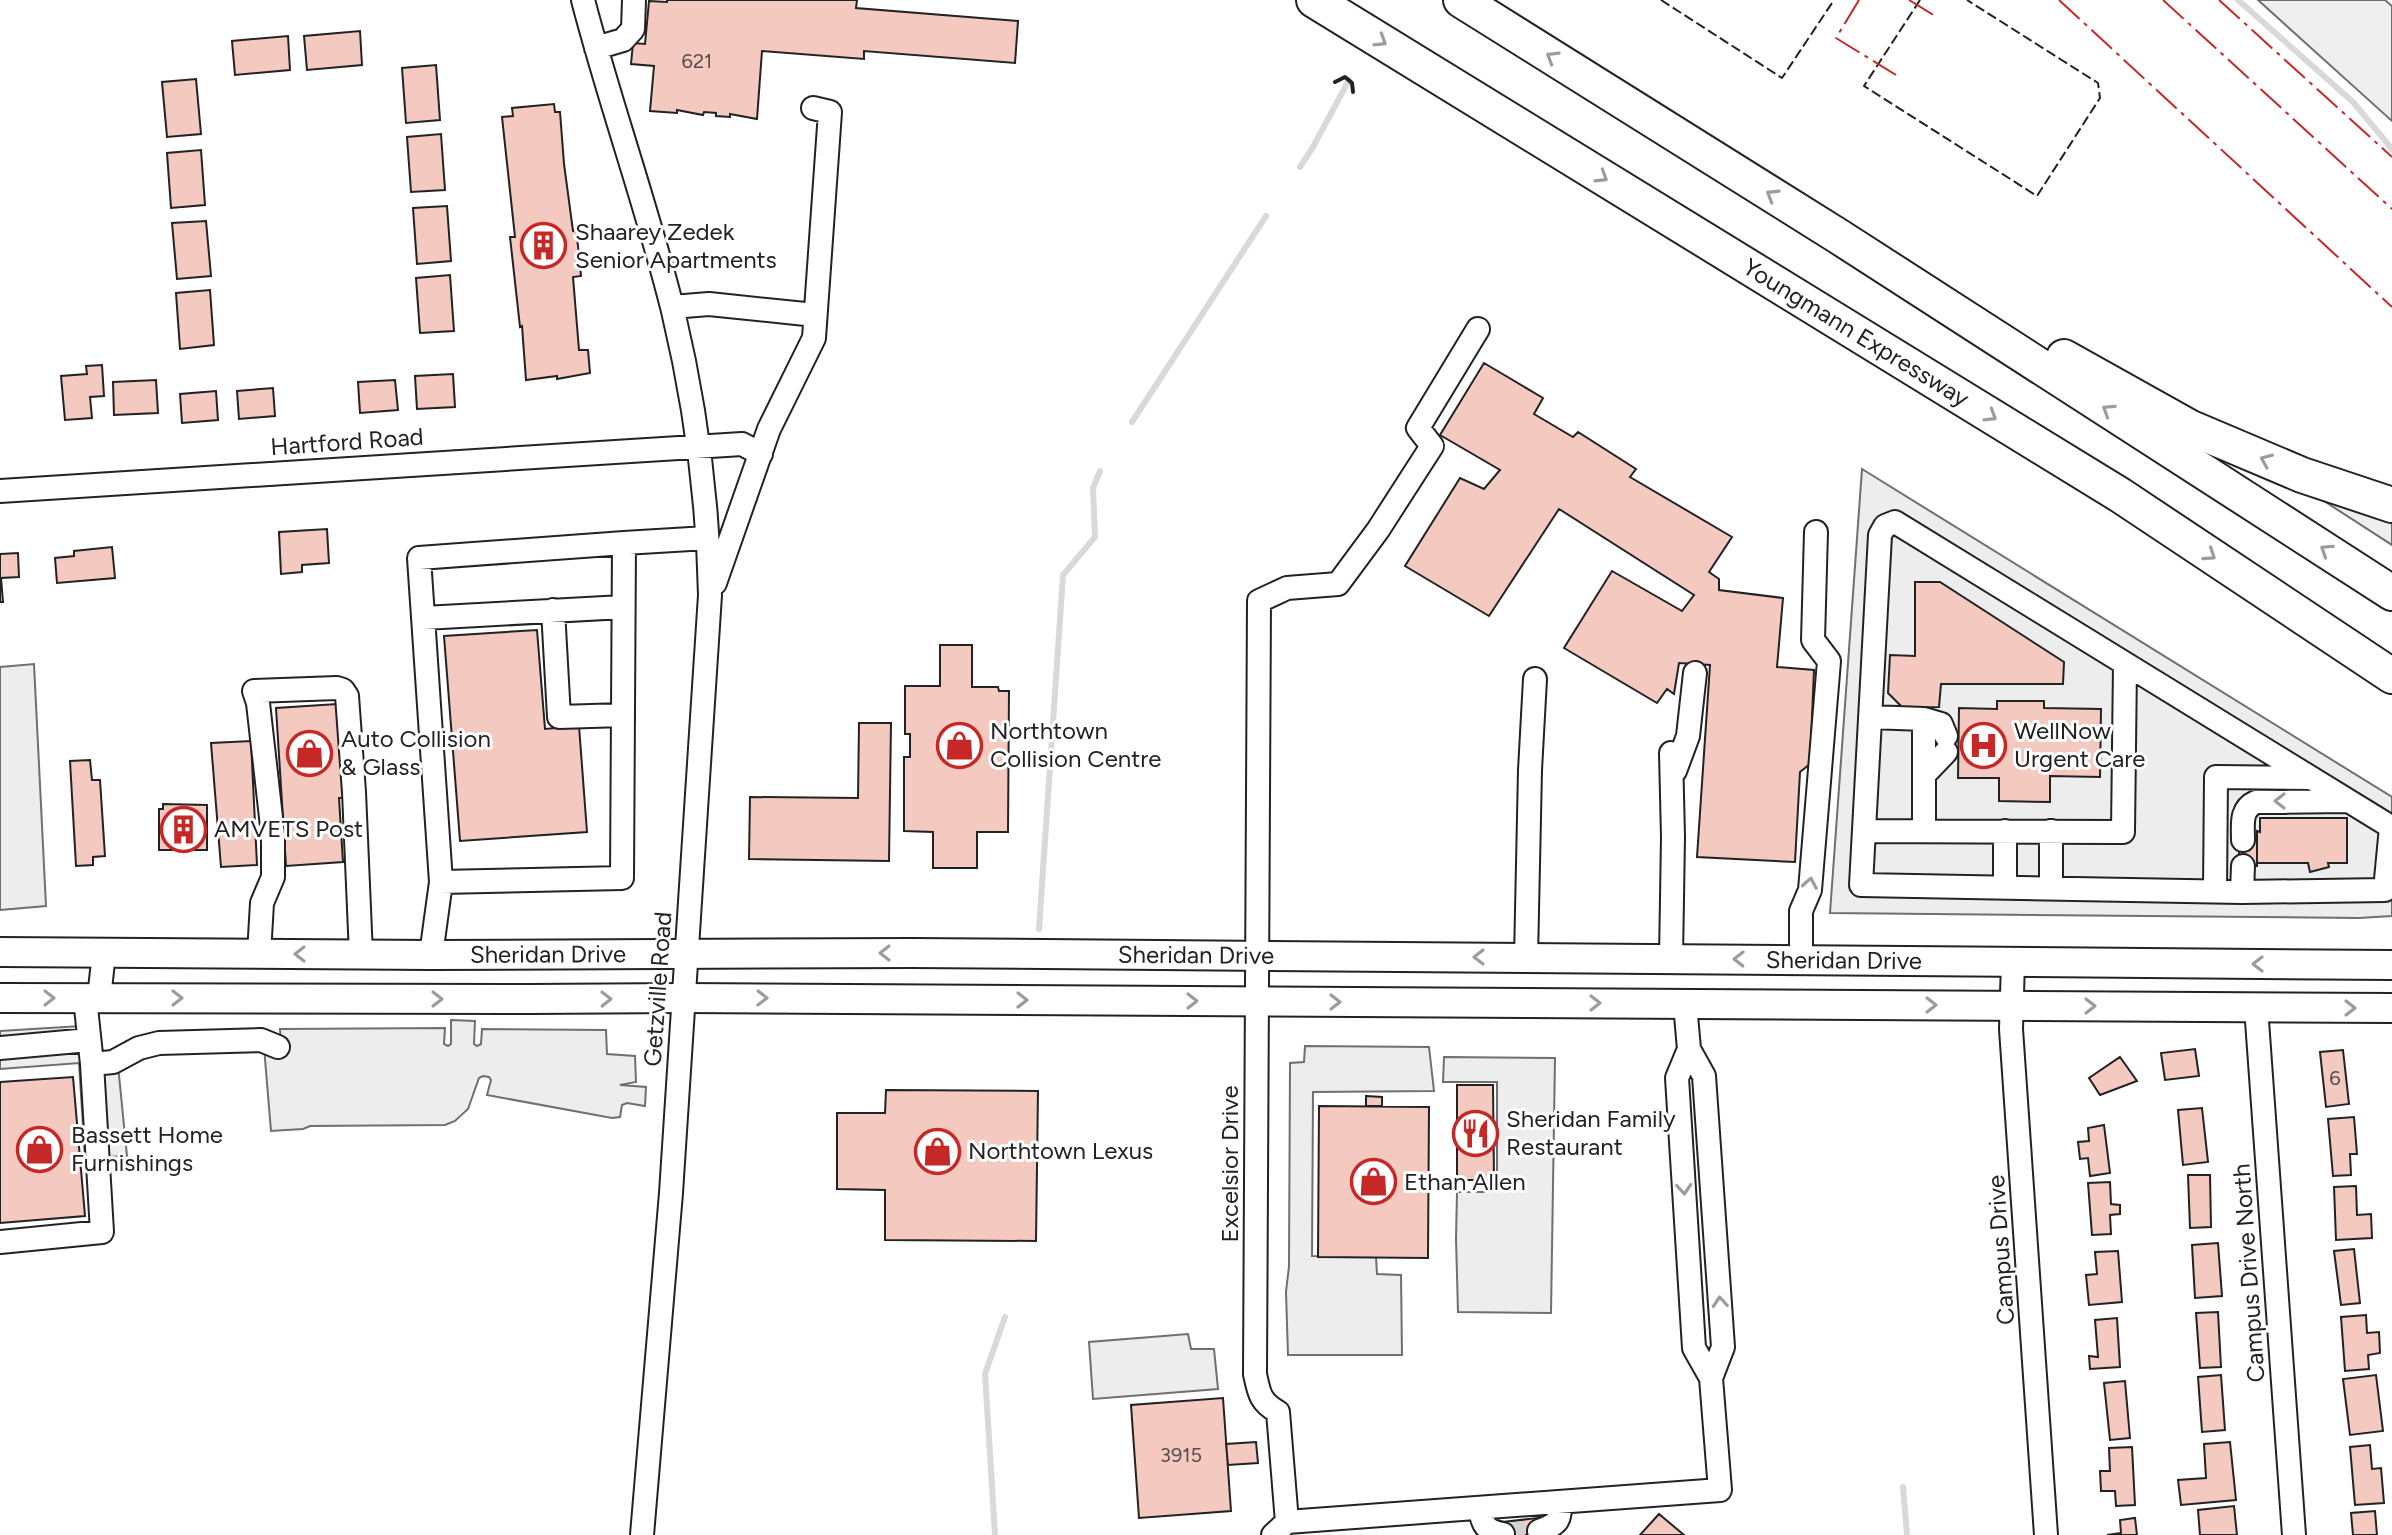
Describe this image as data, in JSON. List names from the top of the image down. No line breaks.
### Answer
{"streets":{"highway":["Youngmann Expressway"],"main road":["Sheridan Drive"],"street":["Hartford Road","Getzville Road","Excelsior Drive","Campus Drive","Campus Drive North"]},"crossings":[["Hartford Road","Getzville Road"],["Sheridan Drive","Getzville Road"],["Sheridan Drive","Excelsior Drive"],["Sheridan Drive","Campus Drive"],["Sheridan Drive","Campus Drive North"]],"places":{"building":["Shaarey Zedek Senior Apartments","AMVETS Post"],"shop":["Northtown Collision Centre","Auto Collision & Glass","Bassett Home Furnishings","Northtown Lexus","Ethan Allen"],"hospital":["WellNow Urgent Care"],"restaurant":["Sheridan Family Restaurant"]},"house_numbers":["621","6","3915"]}
